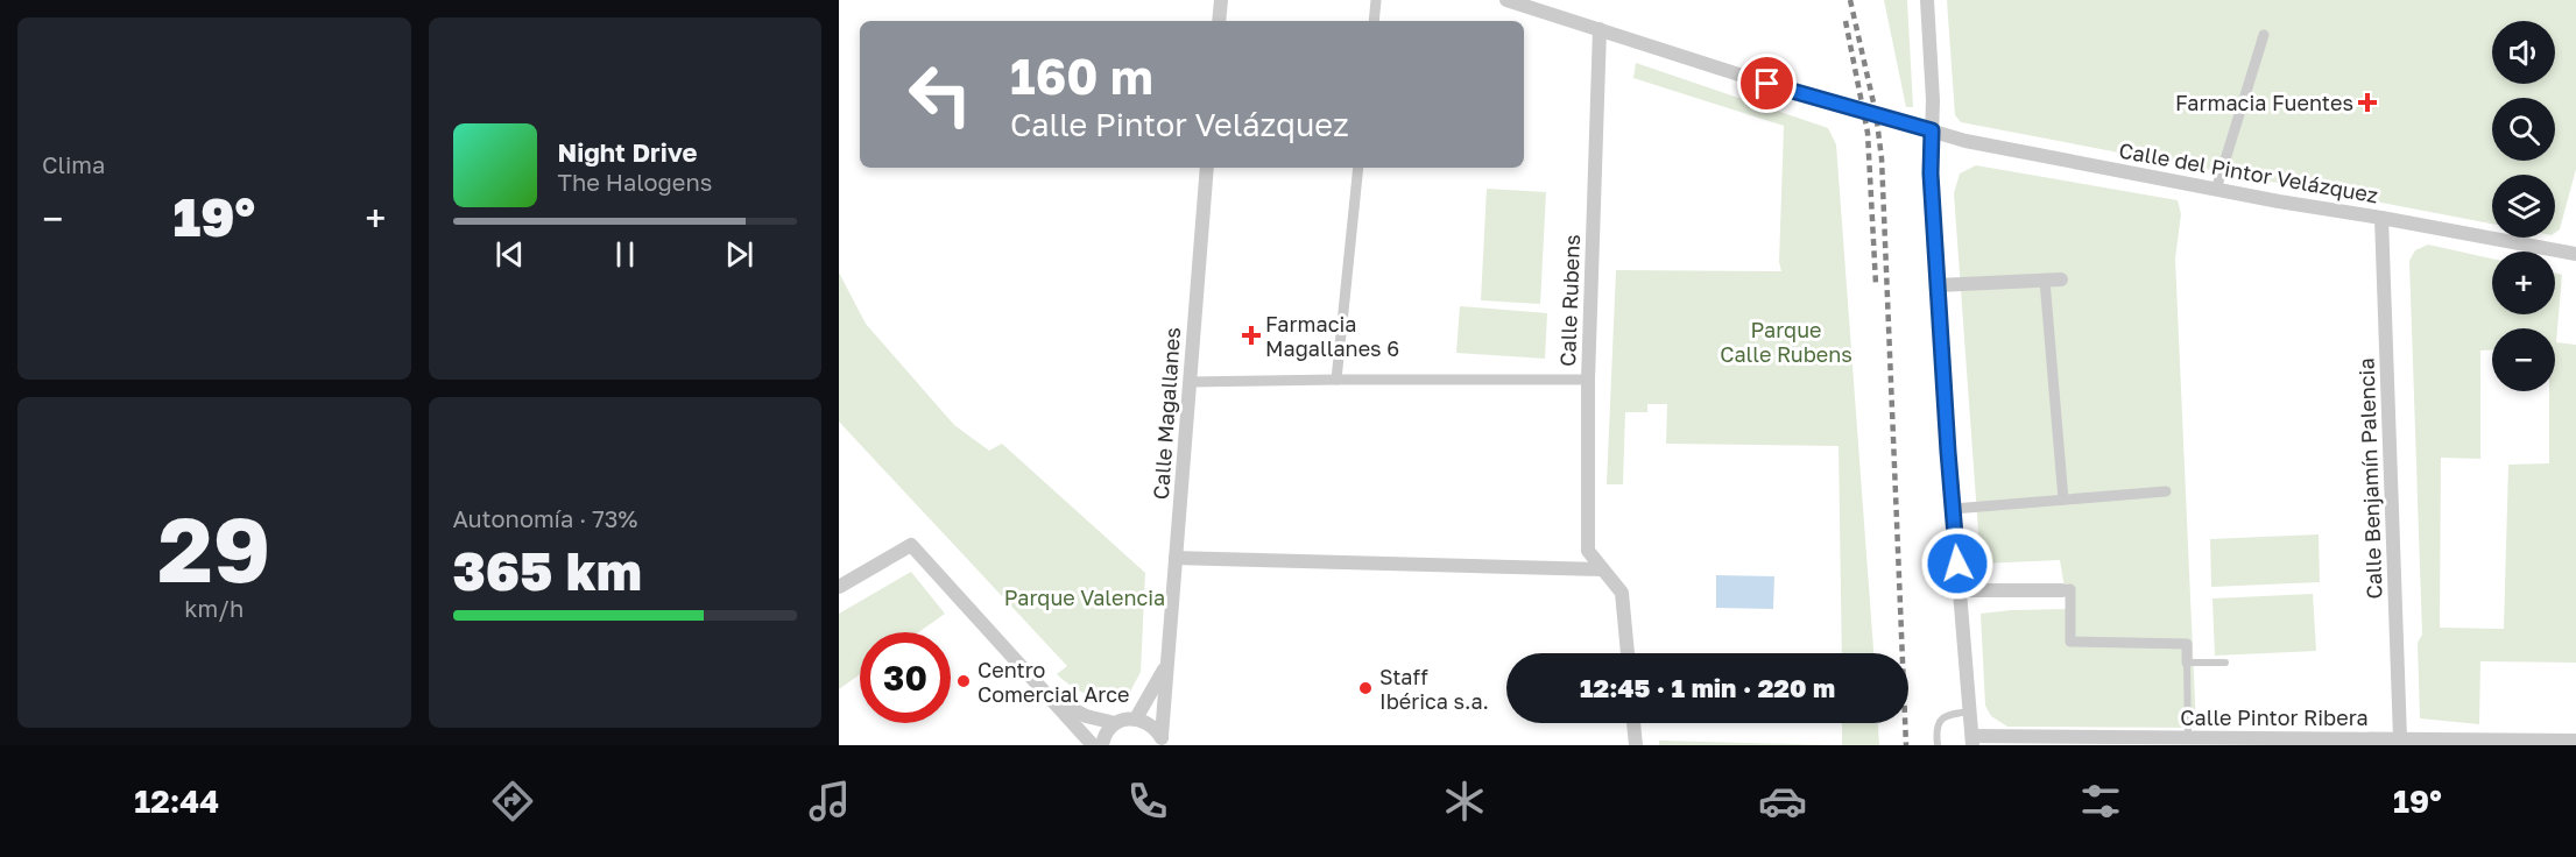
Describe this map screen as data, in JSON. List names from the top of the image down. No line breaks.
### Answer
{"streets":{"street":["Calle del Pintor Velázquez","Calle Rubens","Calle Magallanes","Calle Benjamín Palencia","Calle Pintor Ribera"]},"crossings":[["Calle del Pintor Velázquez","Calle Rubens"],["Calle del Pintor Velázquez","Calle Benjamín Palencia"],["Calle Benjamín Palencia","Calle Pintor Ribera"]],"parks":["Parque Calle Rubens","Parque Valencia"],"places":{"health":["Farmacia Fuentes","Farmacia Magallanes 6"],"other":["Centro Comercial Arce","Staff Ibérica s.a."]},"page":{"tile":["Clima",["29","km/h"],["Autonomía · 73%","365 km"]],"map_buttons":["+","−"],"turn":["160 m","Calle Pintor Velázquez"],"song":["Night Drive","The Halogens"],"heat":["−","19°","+"],"limit":"30","trip":"12:45 · 1 min · 220 m","tabs":["12:44","19°"]}}
